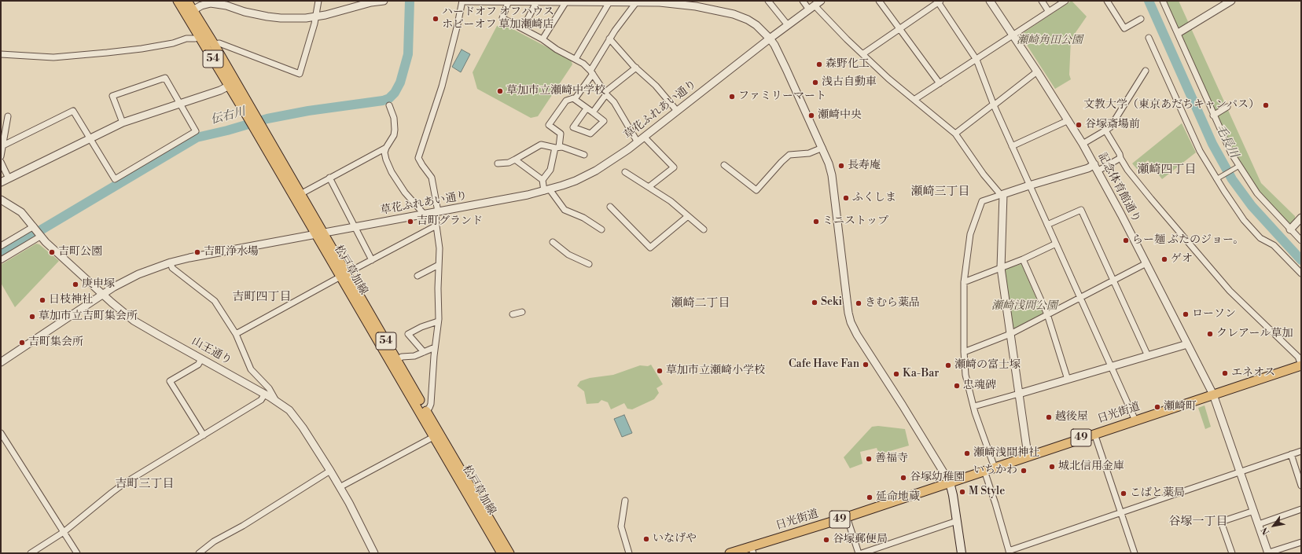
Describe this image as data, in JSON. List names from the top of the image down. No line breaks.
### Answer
{"streets":{"main road":["54","松戸草加線","日光街道","49"],"street":["草花ふれあい通り","記念体育館通り","山王通り"]},"crossings":[["草花ふれあい通り","松戸草加線"],["草花ふれあい通り","山王通り"],["記念体育館通り","日光街道"]],"districts":["瀬崎四丁目","瀬崎三丁目","吉町四丁目","瀬崎二丁目","吉町三丁目","谷塚一丁目"],"water":["伝右川","毛長川"],"parks":["瀬崎角田公園","瀬崎浅間公園"],"places":["ハードオフ オフハウス ホビーオフ 草加瀬崎店","森野化工","浅古自動車","草加市立瀬崎中学校","ファミリーマート","文教大学（東京あだちキャンパス）","瀬崎中央","谷塚斎場前","長寿庵","ふくしま","吉町グランド","ミニストップ","らー麺 ぶたのジョー。","吉町公園","吉町浄水場","ゲオ","庚申塚","日枝神社","Seki","きむら薬品","ローソン","草加市立吉町集会所","クレアール草加","吉町集会所","Cafe Have Fan","瀬崎の富士塚","草加市立瀬崎小学校","エネオス","Ka-Bar","忠魂碑","瀬崎町","越後屋","瀬崎浅間神社","善福寺","城北信用金庫","いちかわ","谷塚幼稚園","M Style","こばと薬局","延命地蔵","いなげや","谷塚郵便局"],"north":"bottom left"}
